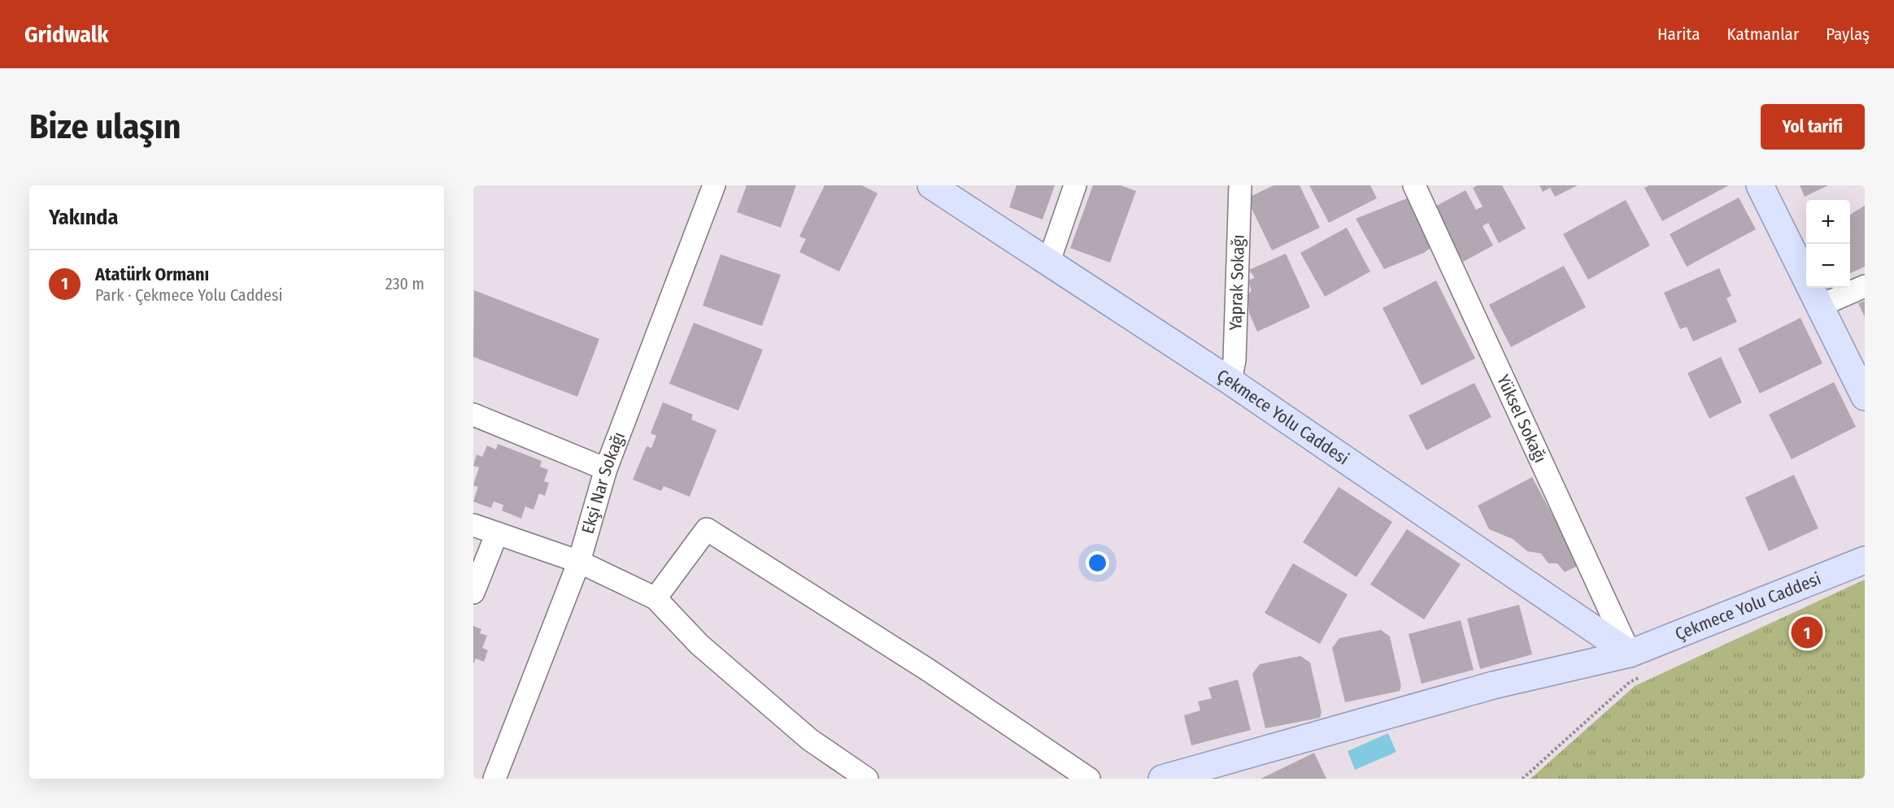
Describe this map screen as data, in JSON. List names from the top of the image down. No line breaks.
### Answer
{"streets":{"main road":["Çekmece Yolu Caddesi"],"street":["Yaprak Sokağı","Yüksel Sokağı","Ekşi Nar Sokağı"]},"crossings":[["Yaprak Sokağı","Çekmece Yolu Caddesi"],["Çekmece Yolu Caddesi","Yüksel Sokağı"]],"page":{"header":"Gridwalk","nav":["Harita","Katmanlar","Paylaş"],"buttons":"Yol tarifi","title":"Bize ulaşın","heading":"Yakında","map_buttons":["+","−"],"list":[{"mark":"1","name":"Atatürk Ormanı","note":"Park · Çekmece Yolu Caddesi","value":"230 m"}],"pins":"1"}}
